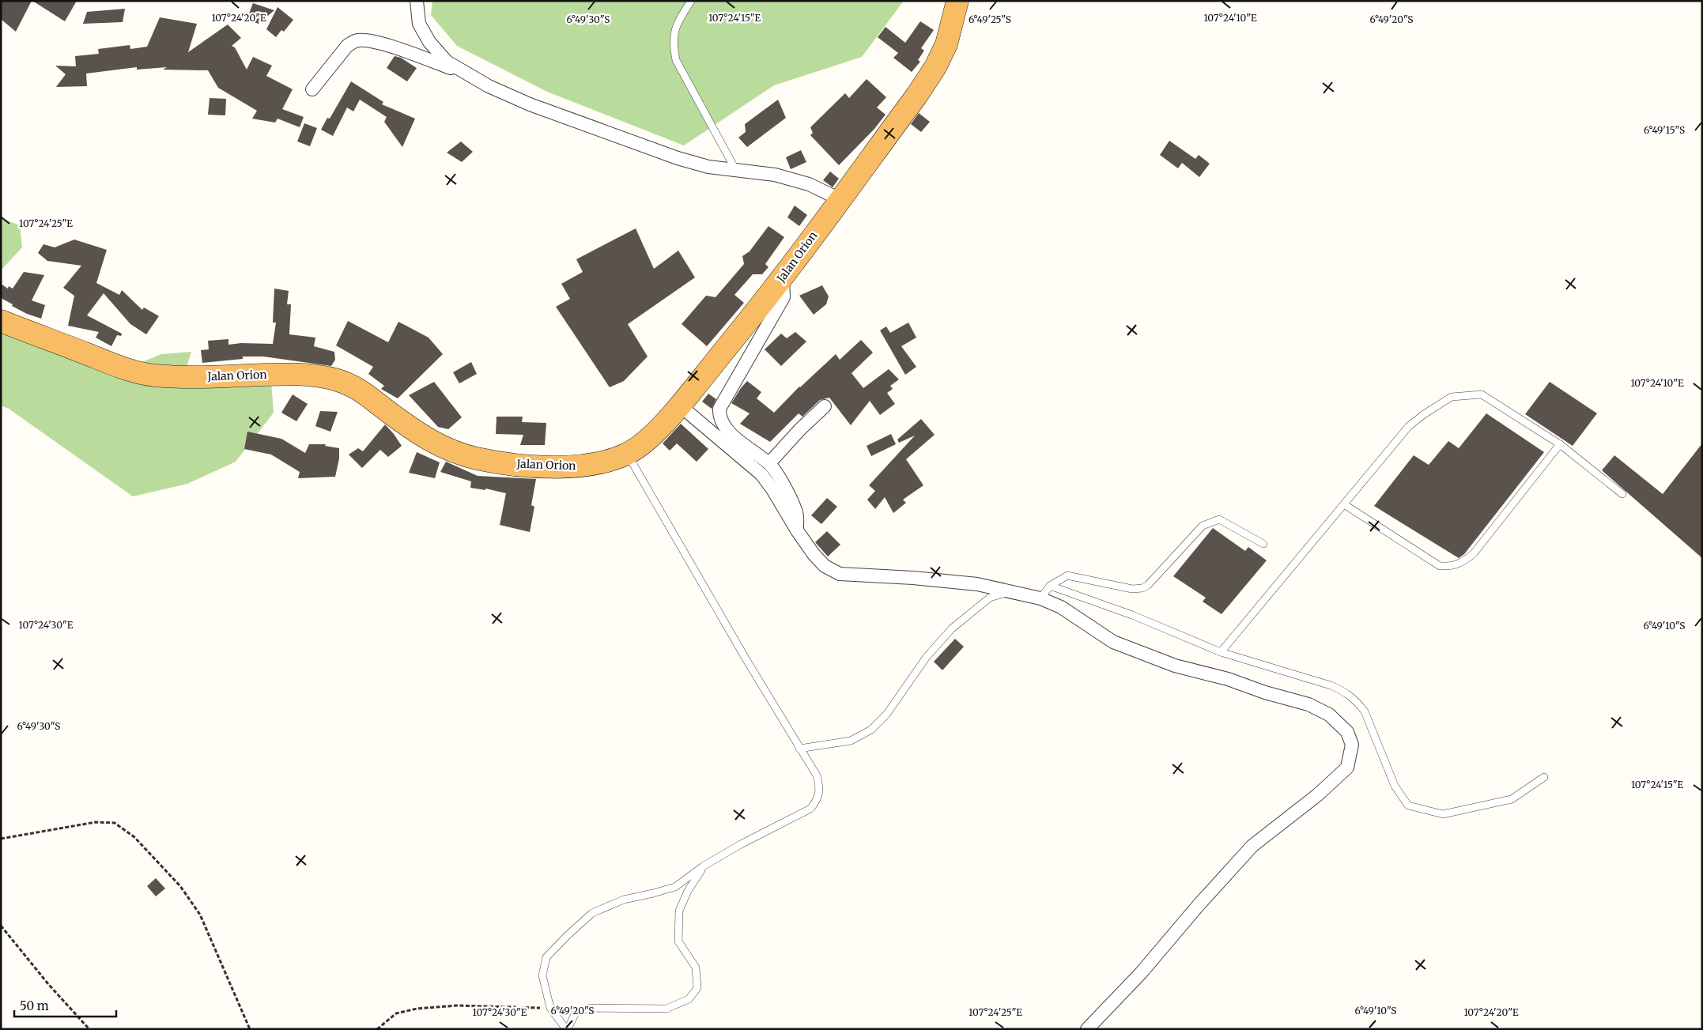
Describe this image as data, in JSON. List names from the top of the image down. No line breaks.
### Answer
{"streets":{"highway":["Jalan Orion"]},"scale_bar":"50 m","coordinates":["107°24'15\"E","107°24'10\"E","107°24'20\"E","6°49'25\"S","6°49'30\"S","6°49'20\"S","6°49'15\"S","107°24'25\"E","107°24'30\"E","6°49'10\"S"]}
